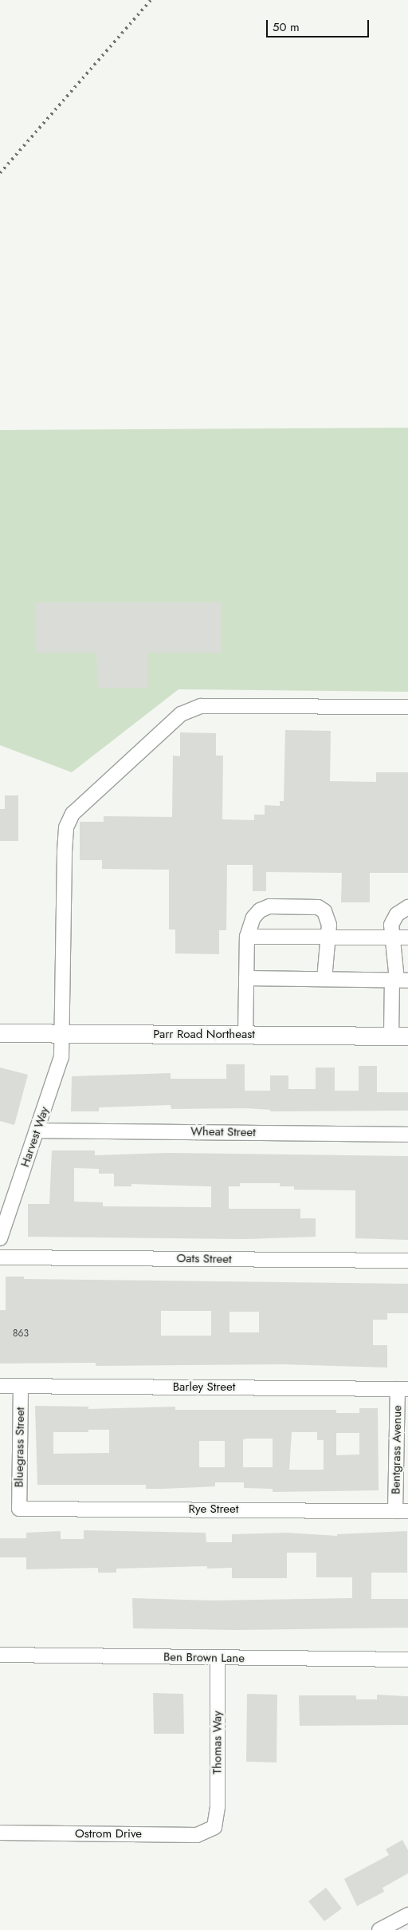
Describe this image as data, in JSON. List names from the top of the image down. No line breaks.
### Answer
{"streets":{"main road":["Parr Road Northeast"],"street":["Wheat Street","Harvest Way","Oats Street","Barley Street","Bluegrass Street","Bentgrass Avenue","Rye Street","Ben Brown Lane","Thomas Way","Ostrom Drive"]},"crossings":[["Parr Road Northeast","Harvest Way"],["Wheat Street","Harvest Way"],["Barley Street","Bluegrass Street"],["Barley Street","Bentgrass Avenue"],["Bluegrass Street","Rye Street"],["Bentgrass Avenue","Rye Street"],["Ben Brown Lane","Thomas Way"],["Thomas Way","Ostrom Drive"]],"house_numbers":["863"],"scale_bar":"50 m"}
